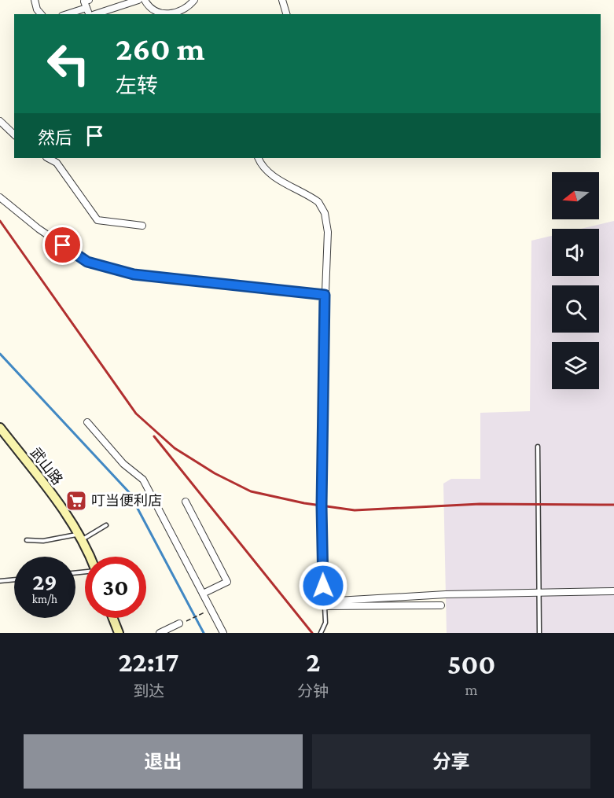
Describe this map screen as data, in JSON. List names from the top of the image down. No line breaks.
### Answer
{"streets":{"main road":["武山路"]},"places":{"supermarket":["叮当便利店"]},"north":"left","page":{"turn":["260 m","左转"],"then":"然后","speed":"29 km/h","limit":"30","eta":["22:17","到达","2","分钟","500","m"],"buttons":["退出","分享"]}}
